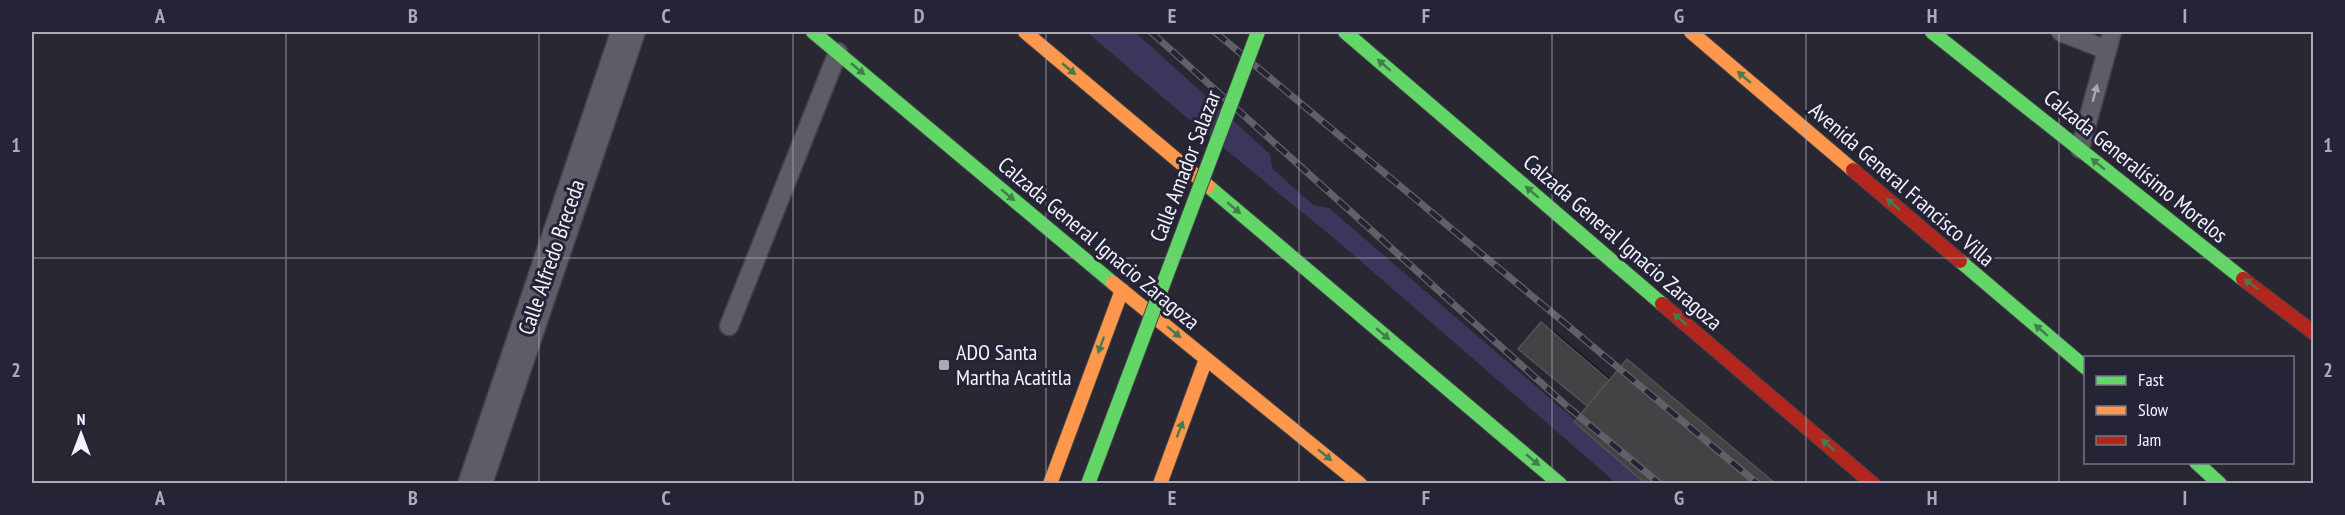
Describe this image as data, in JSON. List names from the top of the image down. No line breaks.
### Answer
{"streets":{"main road":["Calle Amador Salazar","Calzada Generalísimo Morelos","Avenida General Francisco Villa","Calzada General Ignacio Zaragoza"],"street":["Calle Alfredo Breceda"]},"one_way":["Calzada Generalísimo Morelos","Avenida General Francisco Villa"],"places":{"transit":["ADO Santa Martha Acatitla"]},"legend":["Fast","Slow","Jam"],"north":"top","grid":{"columns":["A","B","C","D","E","F","G","H","I"],"rows":["1","2"]}}
